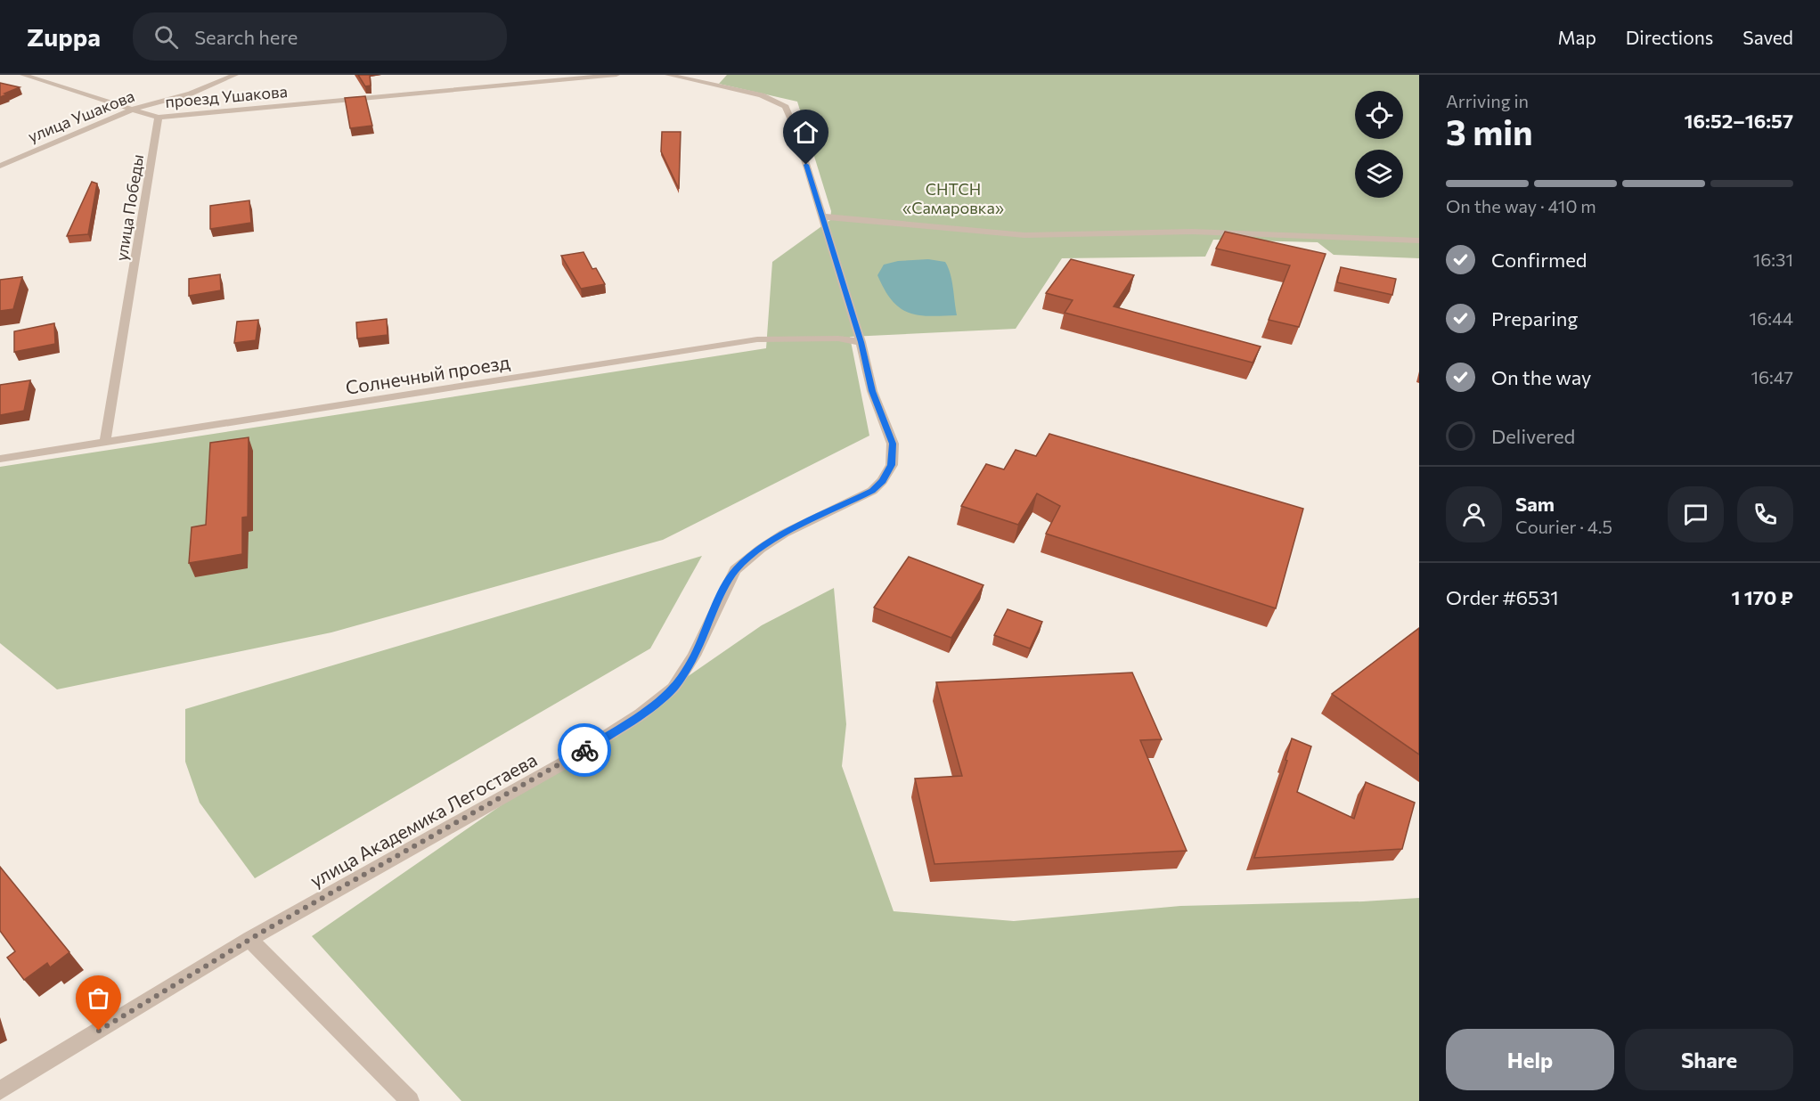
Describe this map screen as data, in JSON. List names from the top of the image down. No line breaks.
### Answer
{"streets":{"street":["проезд Ушакова","улица Ушакова","улица Победы","Солнечный проезд","улица Академика Легостаева"]},"crossings":[["проезд Ушакова","улица Победы"],["улица Победы","Солнечный проезд"],["Солнечный проезд","улица Академика Легостаева"]],"parks":["СНТСН «Самаровка»"],"page":{"header":"Zuppa","search":"Search here","nav":["Map","Directions","Saved"],"heading":["3 min","Arriving in","16:52–16:57"],"panel":["Sam","Courier · 4.5","Order #6531","1 170 ₽"],"bar":"On the way · 410 m","list":[["Confirmed","16:31"],["Preparing","16:44"],["On the way","16:47"],"Delivered"],"buttons":["Help","Share"]}}
